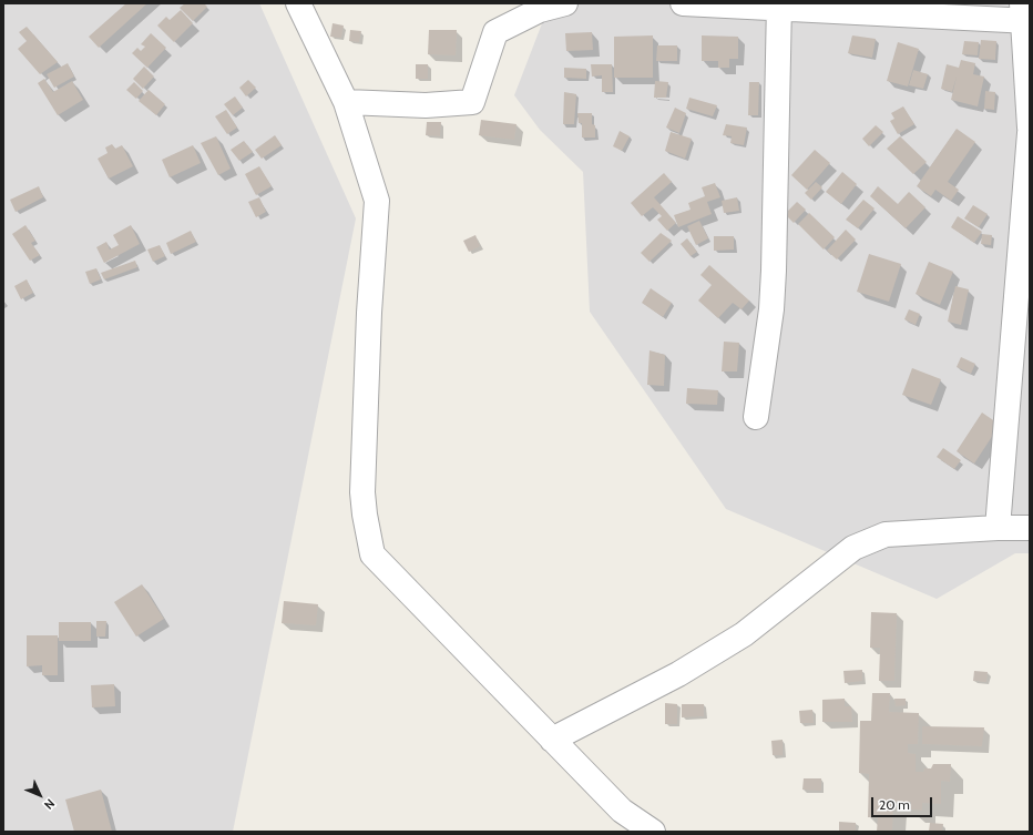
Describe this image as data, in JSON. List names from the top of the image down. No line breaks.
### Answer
{"scale_bar":"20 m","north":"bottom right"}
